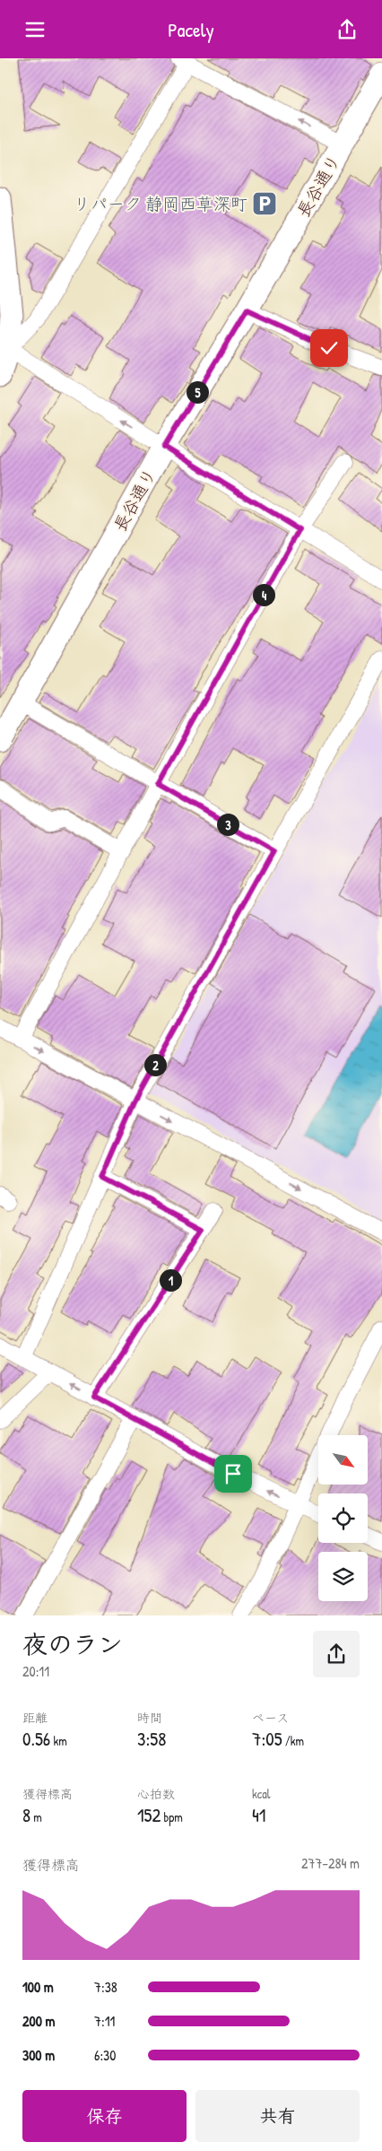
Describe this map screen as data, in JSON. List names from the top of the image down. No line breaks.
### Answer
{"streets":{"street":["長谷通り"]},"places":{"parking":["リパーク 静岡西草深町"]},"north":"bottom right","page":{"header":"Pacely","pins":["5","4","3","2","1"],"heading":["夜のラン","20:11"],"stats":[["距離","0.56 km"],["時間","3:58"],["ペース","7:05 /km"],["獲得標高","8 m"],["心拍数","152 bpm"],["kcal","41"]],"chart":["獲得標高","277–284 m"],"list":[{"name":"100 m","note":"7:38"},{"name":"200 m","note":"7:11"},{"name":"300 m","note":"6:30"}],"buttons":["保存","共有"]}}
